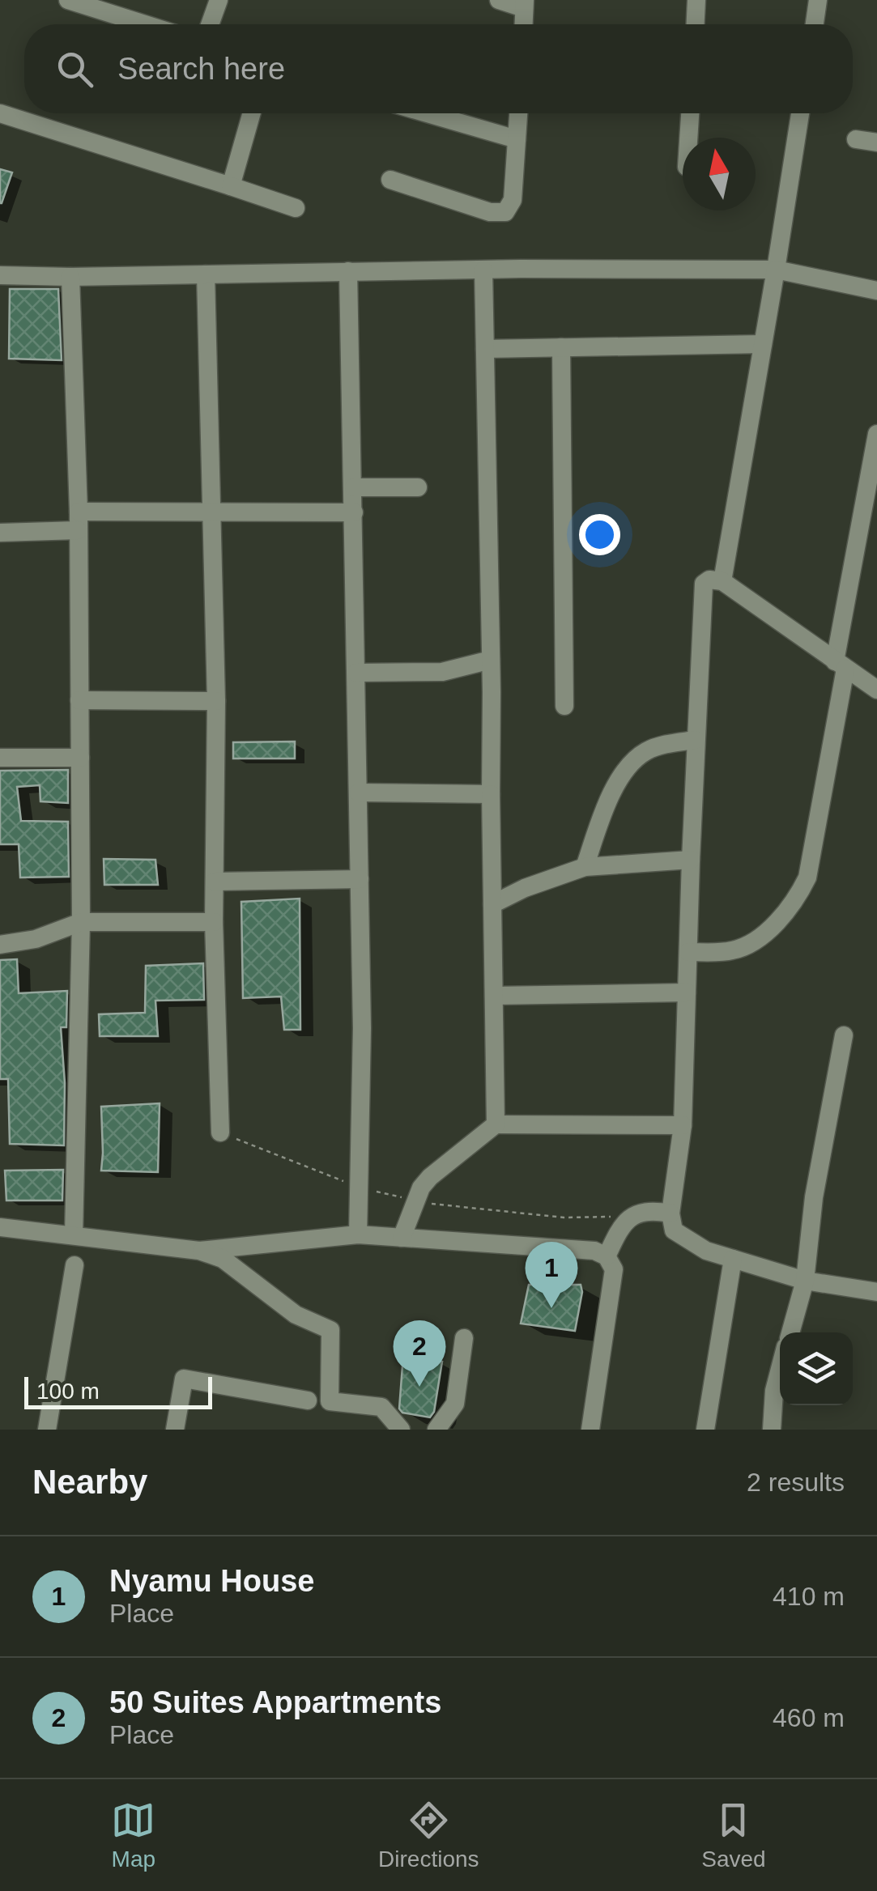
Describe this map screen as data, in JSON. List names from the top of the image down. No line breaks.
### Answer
{"scale_bar":"100 m","north":"top","page":{"search":"Search here","pins":["1","2"],"scale":"100 m","heading":["Nearby","2 results"],"list":[{"mark":"1","name":"Nyamu House","note":"Place","value":"410 m"},{"mark":"2","name":"50 Suites Appartments","note":"Place","value":"460 m"}],"nav":["Map","Directions","Saved"]}}
